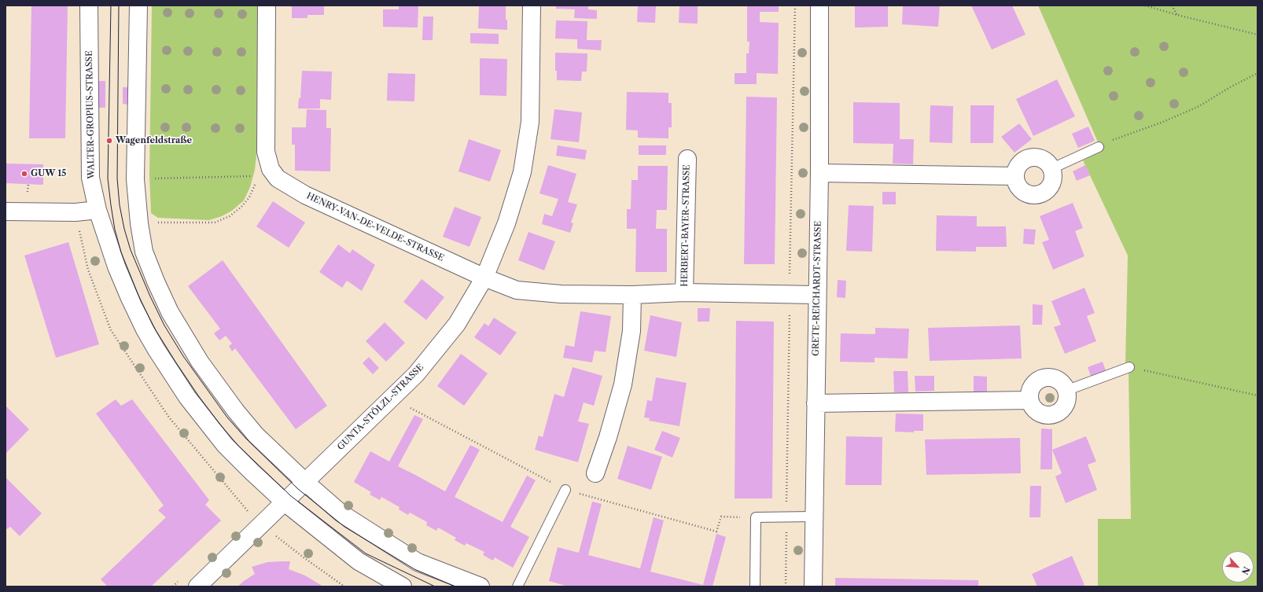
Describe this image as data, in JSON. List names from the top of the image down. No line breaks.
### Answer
{"streets":{"street":["WALTER-GROPIUS-STRASSE","HERBERT-BAYER-STRASSE","HENRY-VAN-DE-VELDE-STRASSE","GRETE-REICHARDT-STRASSE","GUNTA-STÖLZL-STRASSE"]},"crossings":[["HERBERT-BAYER-STRASSE","HENRY-VAN-DE-VELDE-STRASSE"],["HERBERT-BAYER-STRASSE","GRETE-REICHARDT-STRASSE"],["HERBERT-BAYER-STRASSE","GUNTA-STÖLZL-STRASSE"],["HENRY-VAN-DE-VELDE-STRASSE","GUNTA-STÖLZL-STRASSE"]],"places":["Wagenfeldstraße","GUW 15"],"north":"bottom right"}
